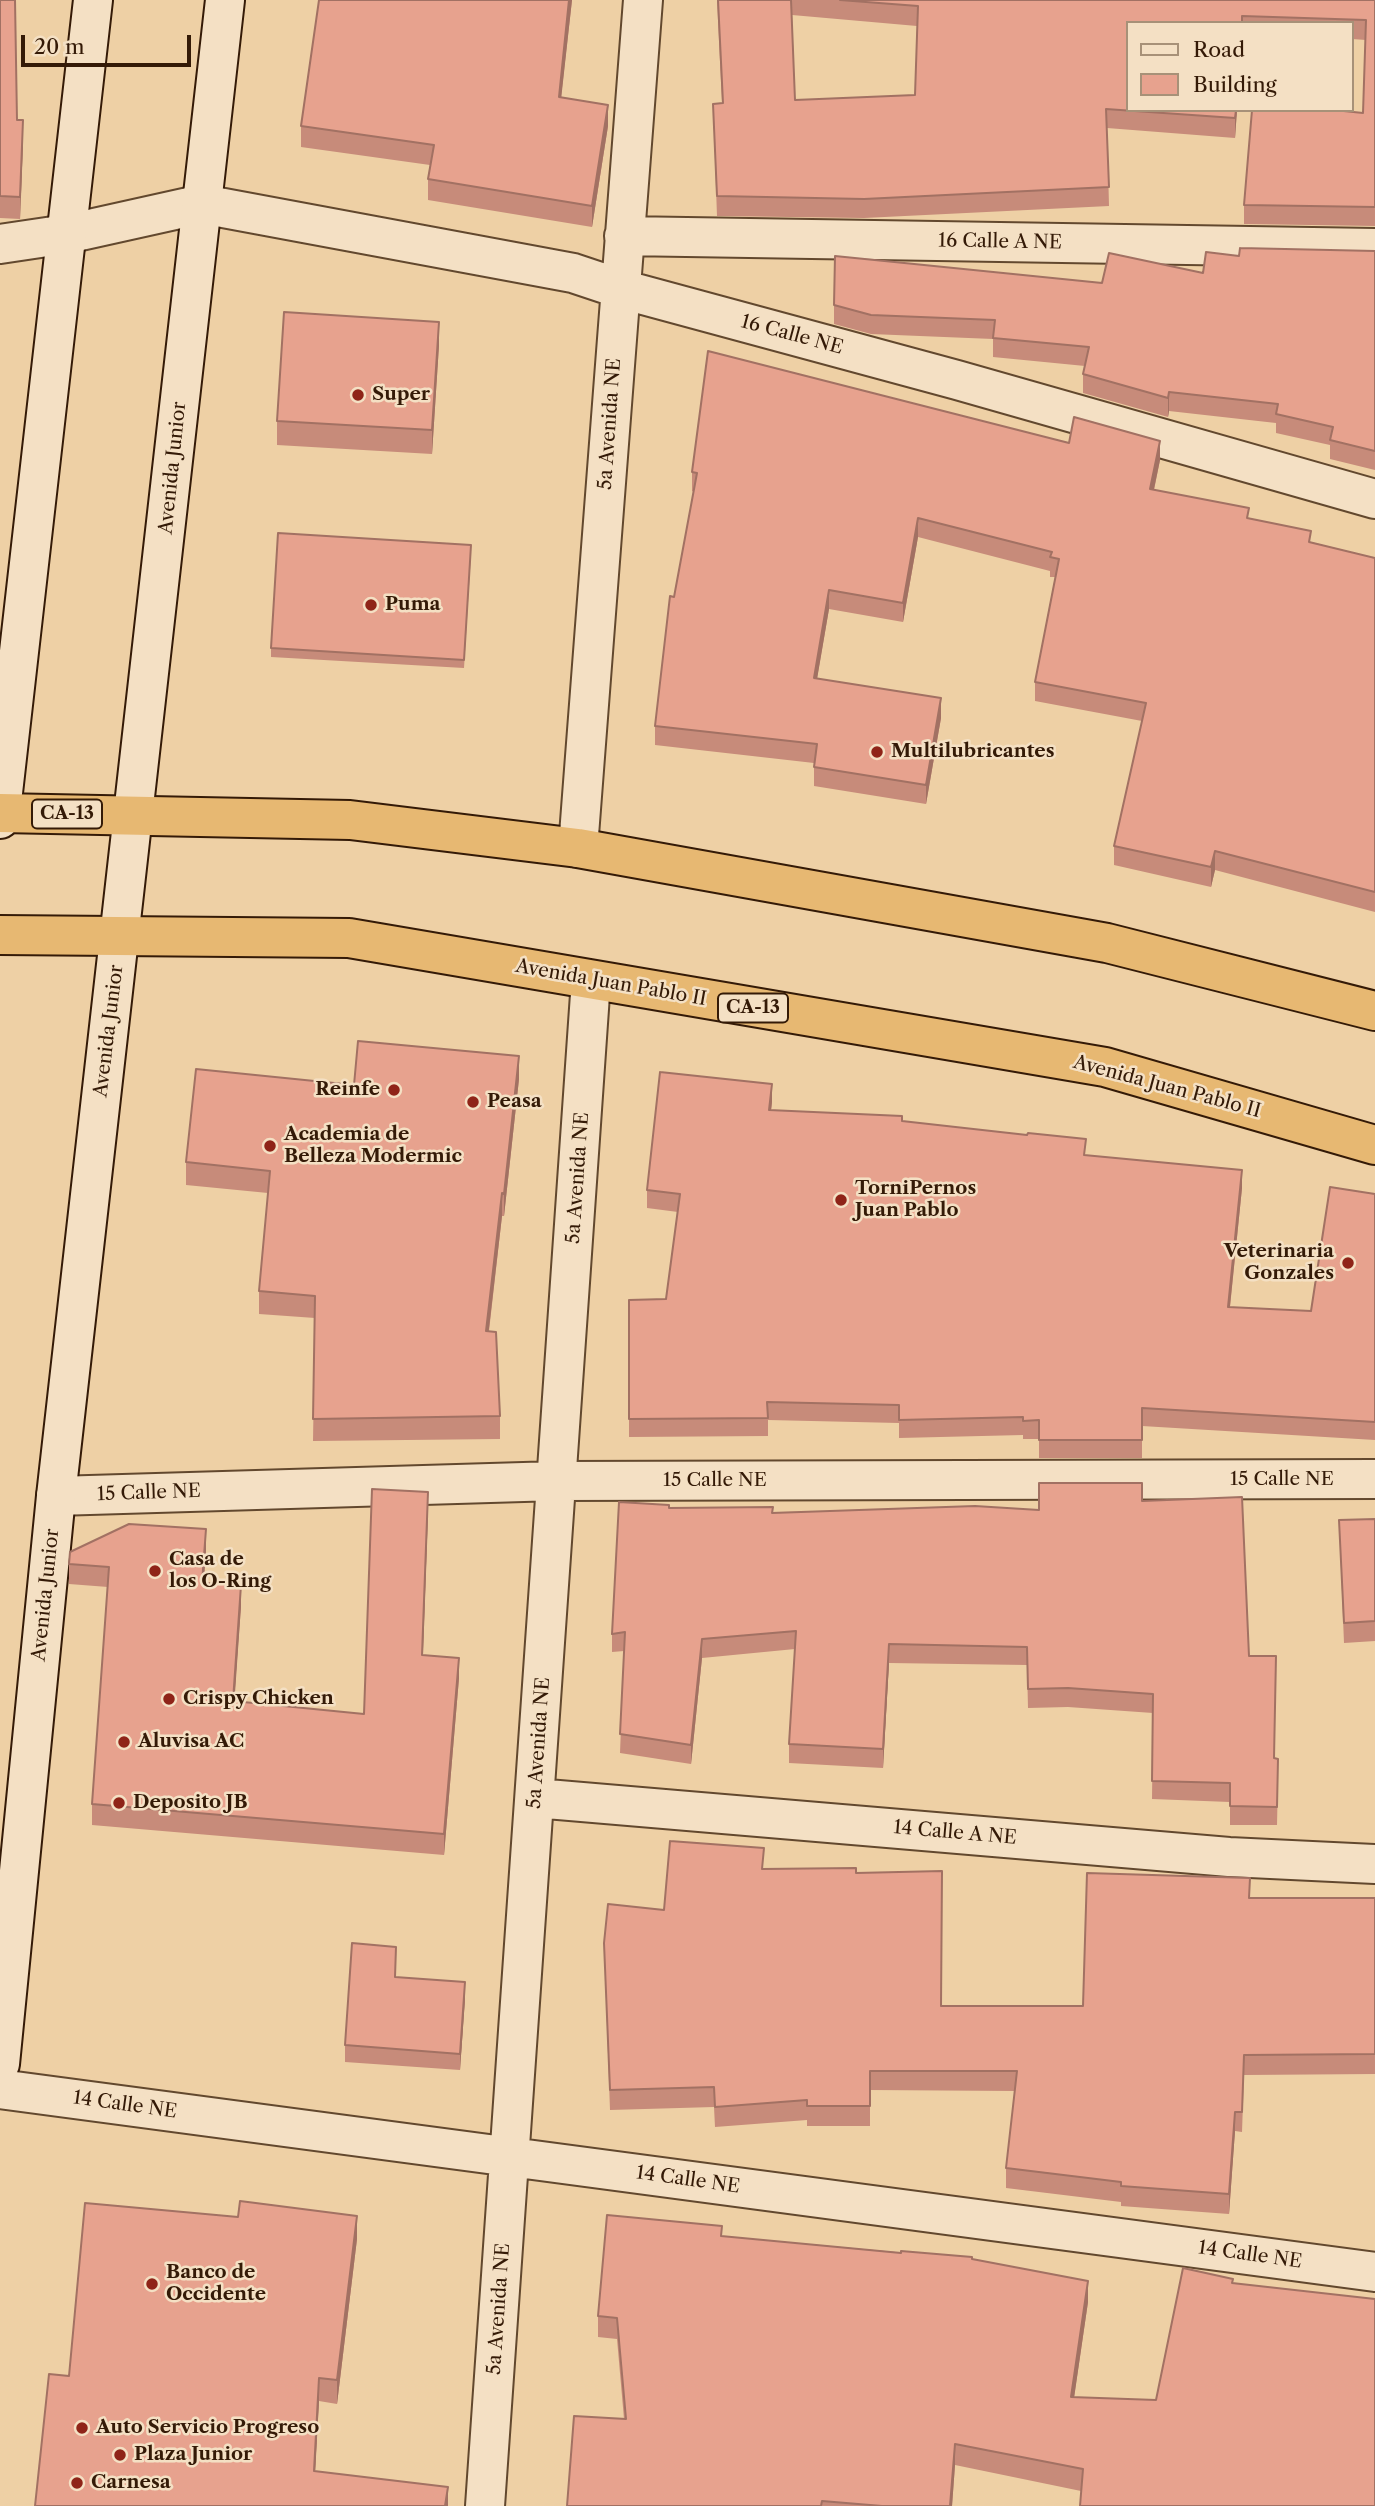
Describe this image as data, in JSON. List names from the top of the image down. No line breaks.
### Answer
{"streets":{"highway":["CA-13","Avenida Juan Pablo II"],"street":["16 Calle A NE","16 Calle NE","5a Avenida NE","Avenida Junior","15 Calle NE","14 Calle A NE","14 Calle NE"]},"crossings":[["16 Calle A NE","5a Avenida NE"],["16 Calle NE","5a Avenida NE"],["16 Calle NE","Avenida Junior"],["5a Avenida NE","CA-13"],["5a Avenida NE","Avenida Juan Pablo II"],["5a Avenida NE","15 Calle NE"],["5a Avenida NE","14 Calle A NE"],["5a Avenida NE","14 Calle NE"],["Avenida Junior","CA-13"],["Avenida Junior","Avenida Juan Pablo II"],["Avenida Junior","15 Calle NE"]],"places":["Super","Puma","Multilubricantes","Reinfe","Peasa","Academia de Belleza Modermic","TorniPernos Juan Pablo","Veterinaria Gonzales","Casa de los O-Ring","Crispy Chicken","Aluvisa AC","Deposito JB","Banco de Occidente","Auto Servicio Progreso","Plaza Junior","Carnesa"],"legend":["Road","Building"],"scale_bar":"20 m"}
